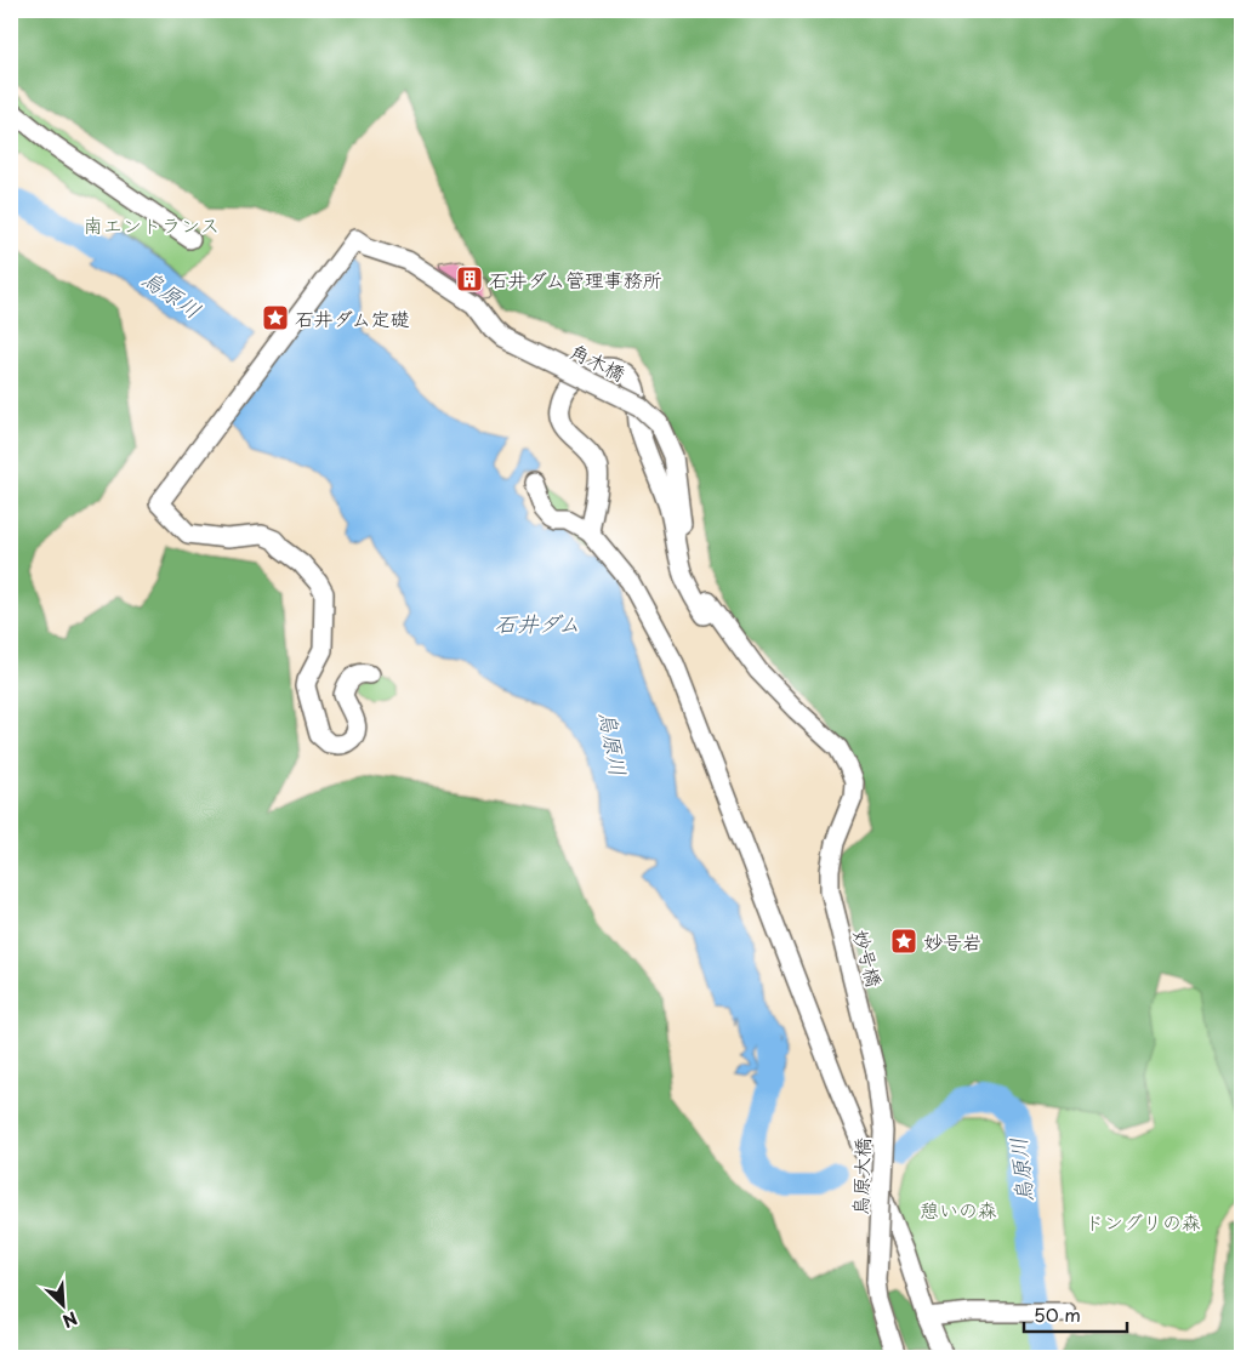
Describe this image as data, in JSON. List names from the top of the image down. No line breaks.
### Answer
{"streets":{"street":["角木橋","妙号橋","烏原大橋"]},"crossings":[["角木橋","妙号橋"],["妙号橋","烏原大橋"]],"water":["烏原川","石井ダム"],"parks":["南エントランス","憩いの森","ドングリの森"],"places":{"building":["石井ダム管理事務所"],"place":["石井ダム定礎","妙号岩"]},"scale_bar":"50 m","north":"bottom right"}
